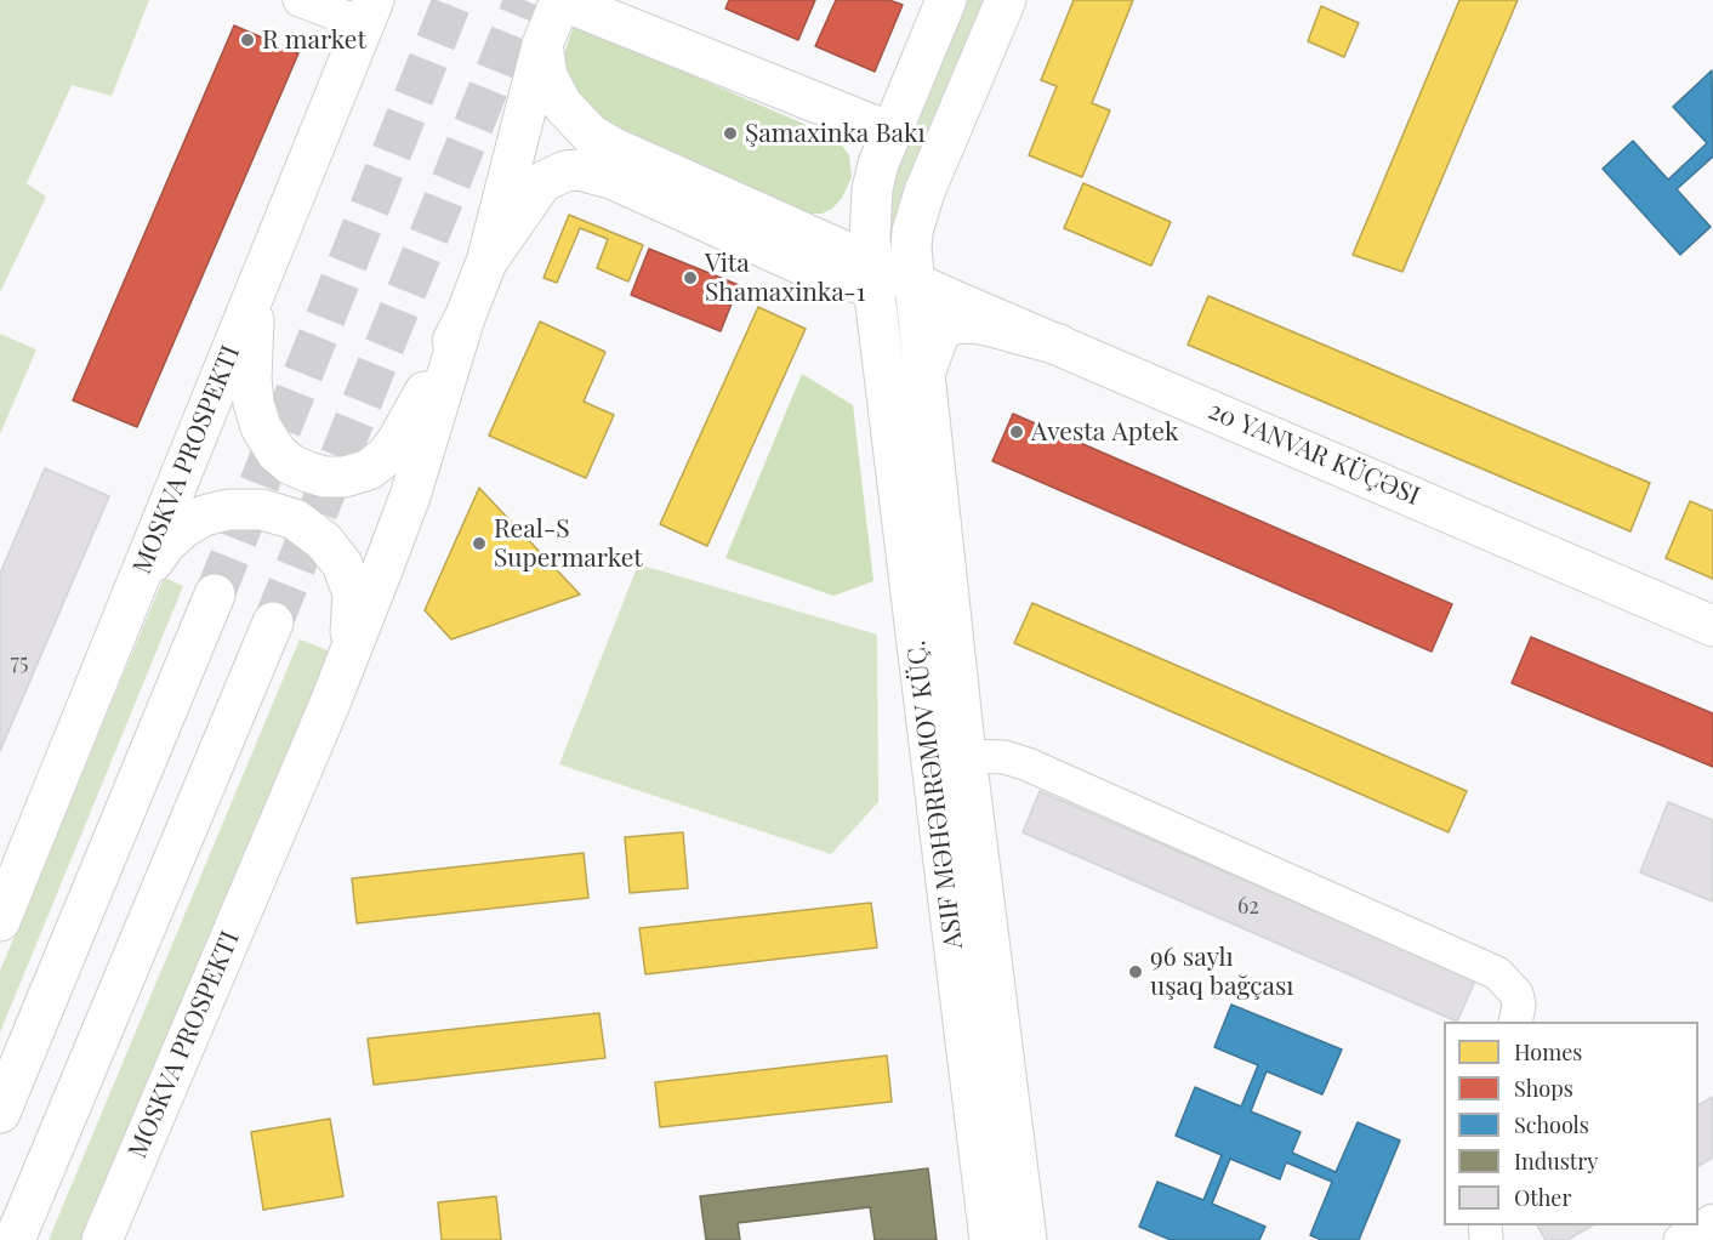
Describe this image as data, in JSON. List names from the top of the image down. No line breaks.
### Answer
{"streets":{"main road":["20 YANVAR KÜÇƏSI","MOSKVA PROSPEKTI","ASIF MƏHƏRRƏMOV KÜÇ."]},"crossings":[["20 YANVAR KÜÇƏSI","ASIF MƏHƏRRƏMOV KÜÇ."]],"places":["R market","Şamaxinka Bakı","Vita Shamaxinka-1","Avesta Aptek","Real-S Supermarket","96 saylı uşaq bağçası"],"house_numbers":["75","62"],"legend":["Homes","Shops","Schools","Industry","Other"]}
